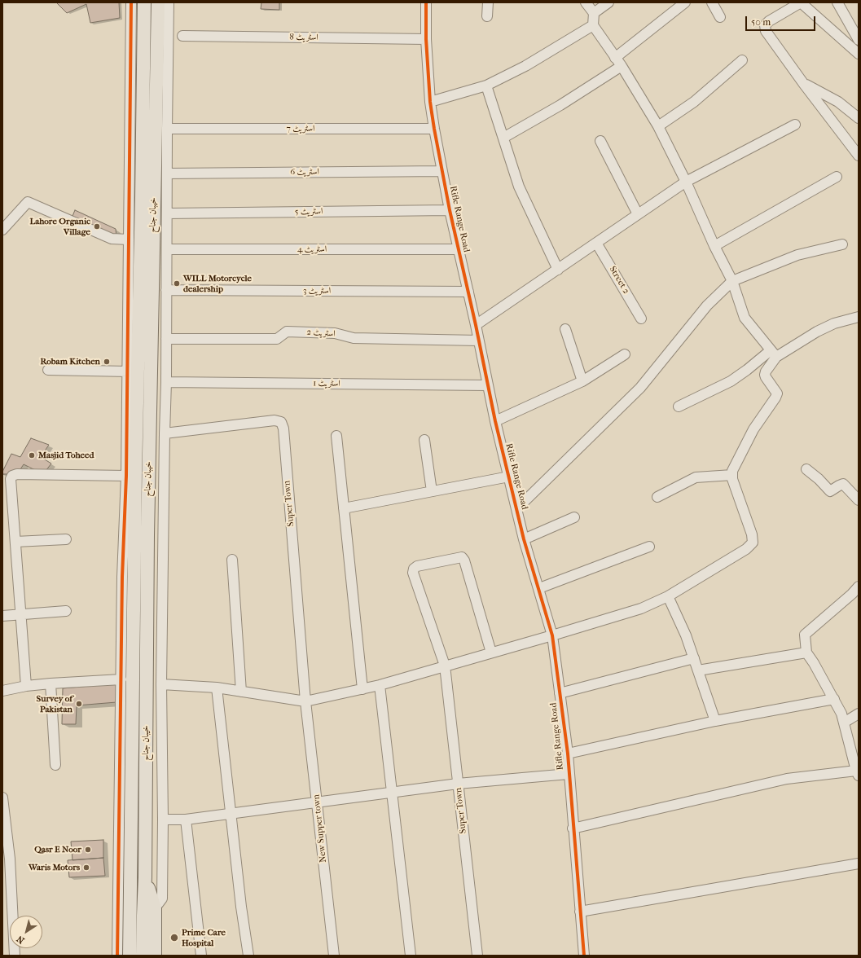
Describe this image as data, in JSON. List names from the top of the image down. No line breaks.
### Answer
{"streets":{"main road":["خیبان جناح"],"street":["اسٹریٹ 8","اسٹریٹ 7","اسٹریٹ 6","اسٹریٹ 5","Rifle Range Road","اسٹریٹ 4","Street 2","اسٹریٹ 3","اسٹریٹ 2","اسٹریٹ 1","Super Town","New Supper town"]},"crossings":[["اسٹریٹ 8","Rifle Range Road"],["اسٹریٹ 7","Rifle Range Road"],["اسٹریٹ 6","Rifle Range Road"],["اسٹریٹ 5","Rifle Range Road"],["Rifle Range Road","اسٹریٹ 4"],["Rifle Range Road","اسٹریٹ 3"],["Rifle Range Road","اسٹریٹ 2"],["Rifle Range Road","اسٹریٹ 1"],["Super Town","New Supper town"]],"places":["Lahore Organic Village","WILL Motorcycle dealership","Robam Kitchen","Masjid Toheed","Survey of Pakistan","Qasr E Noor","Waris Motors","Prime Care Hospital"],"scale_bar":"50 m","north":"bottom left"}
